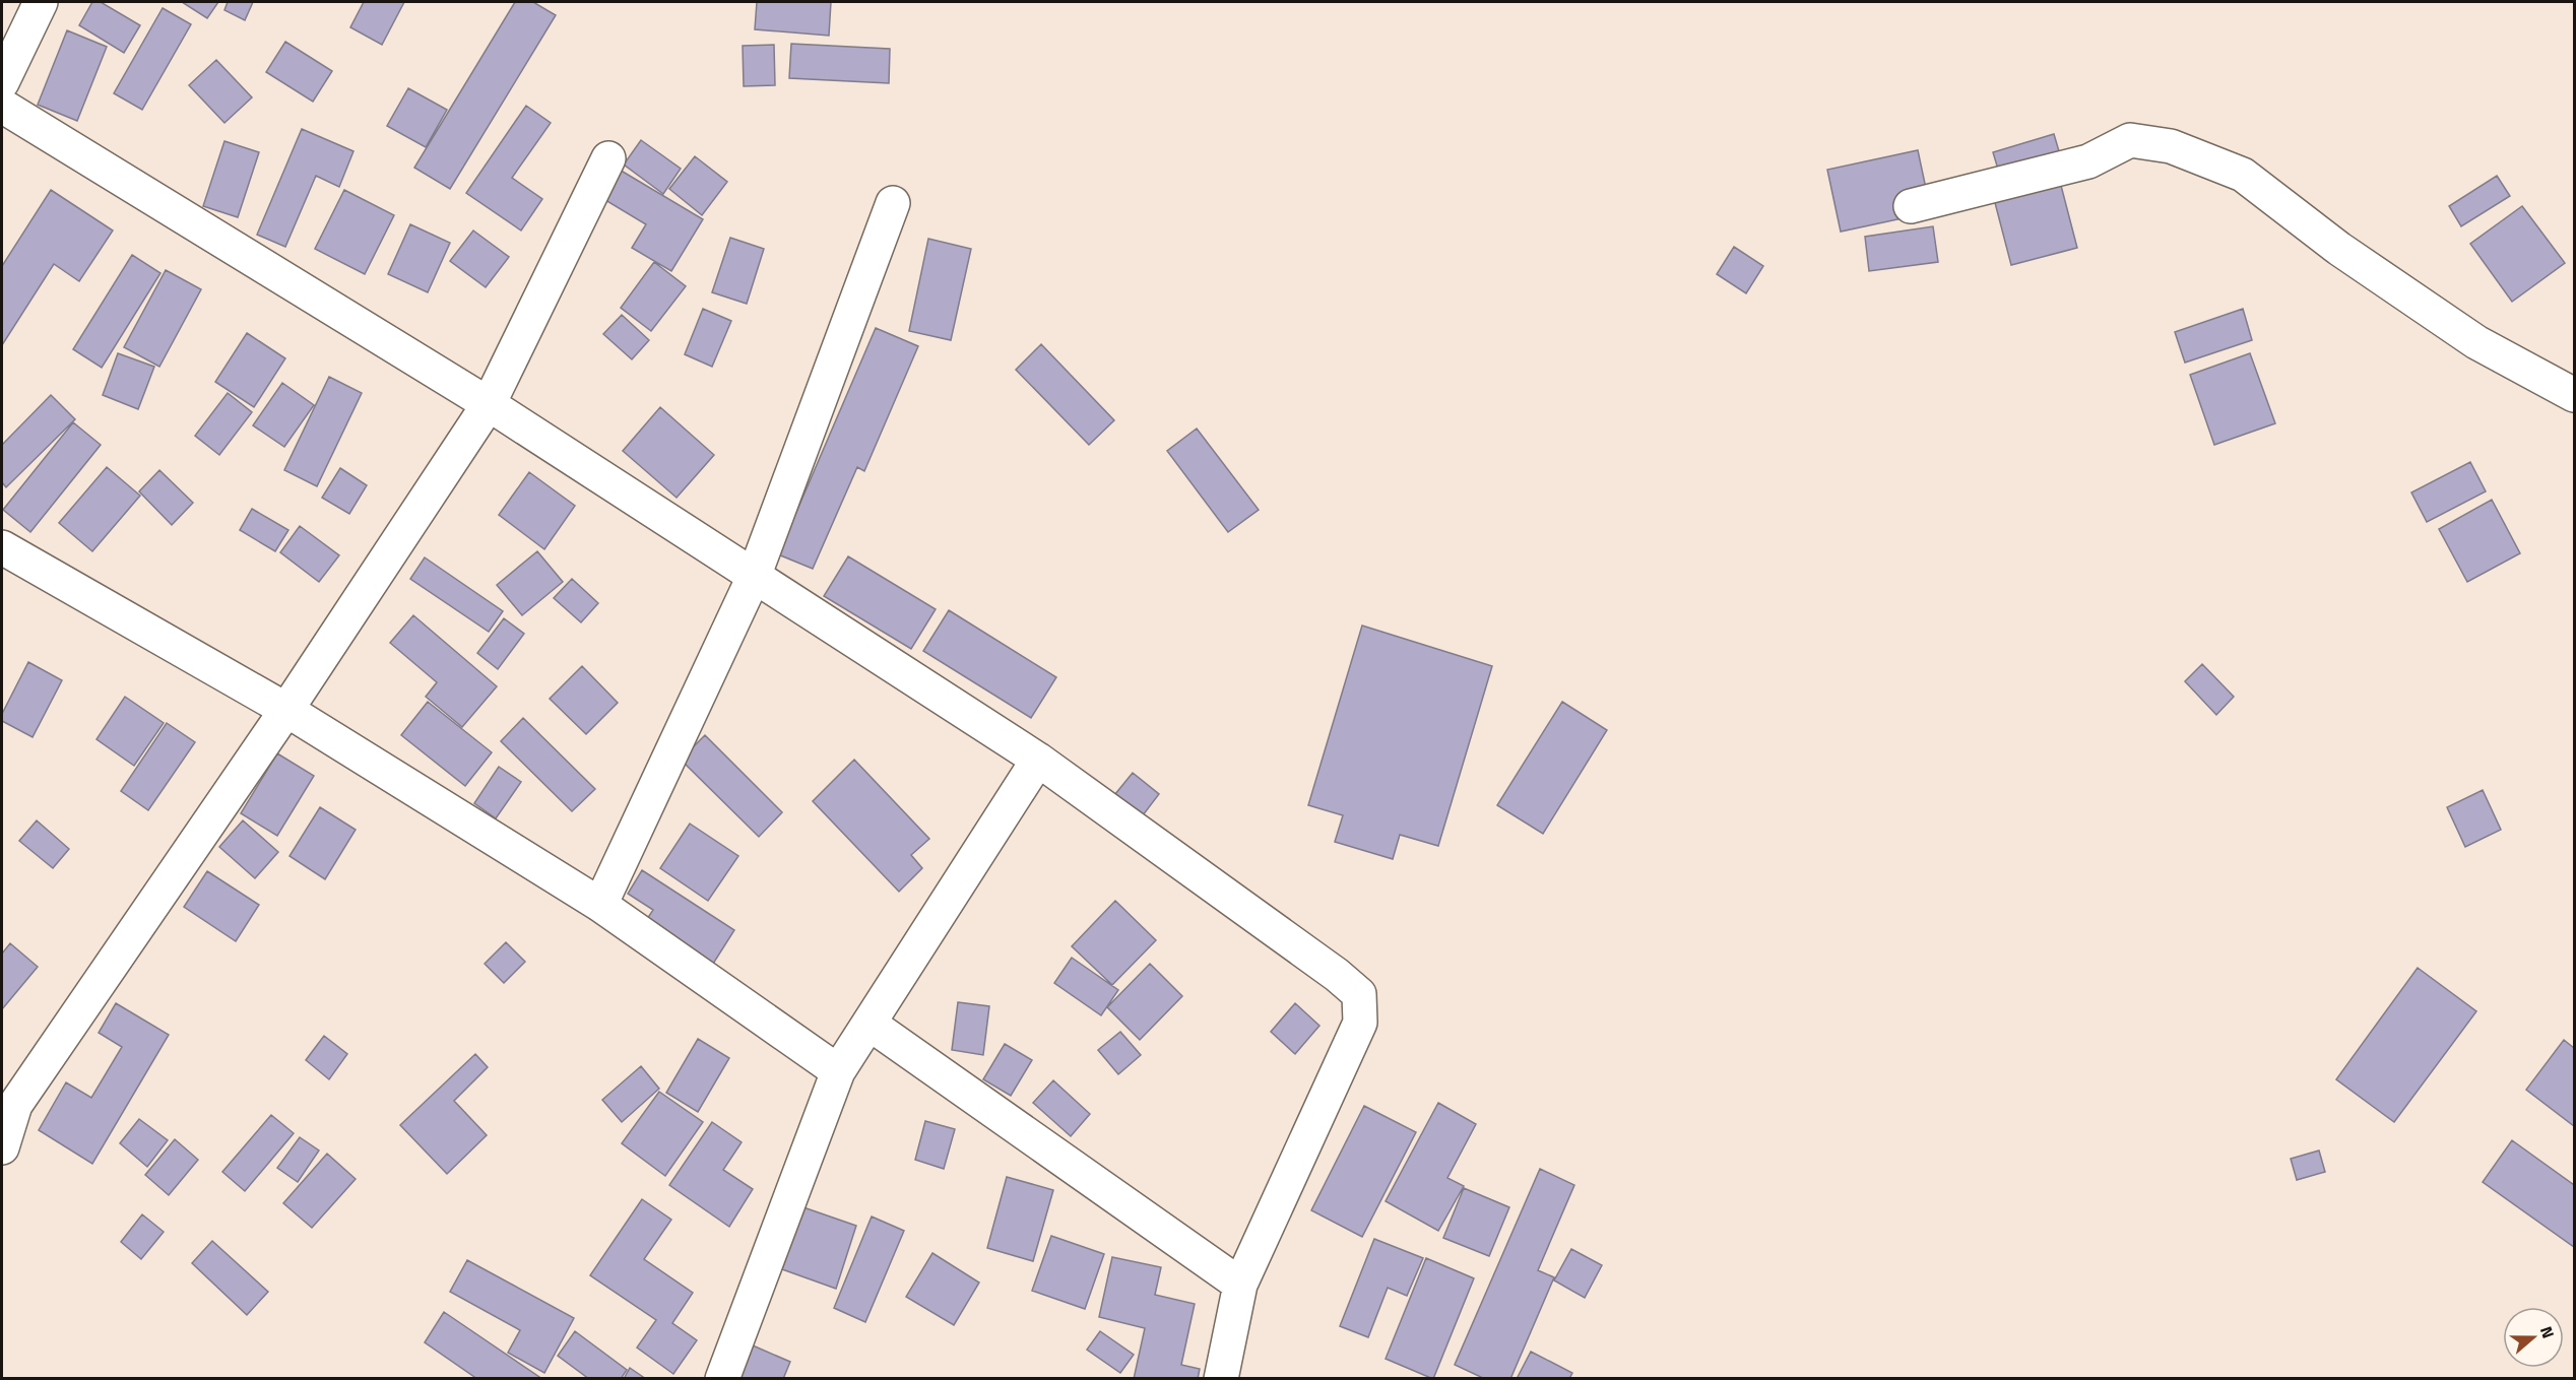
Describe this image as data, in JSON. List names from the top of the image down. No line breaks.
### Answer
{"north":"right"}
